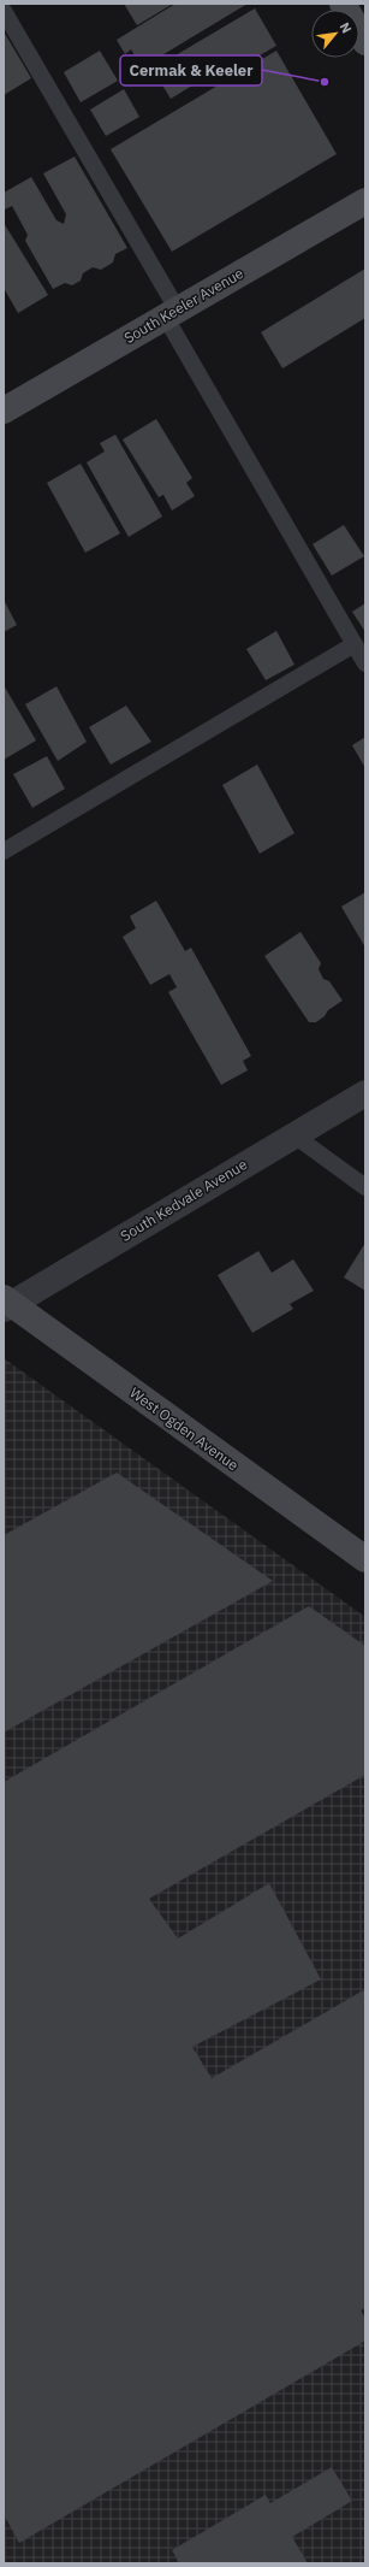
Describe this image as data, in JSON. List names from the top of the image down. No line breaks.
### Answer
{"streets":{"main road":["South Keeler Avenue","West Ogden Avenue"],"street":["South Kedvale Avenue"]},"crossings":[["South Kedvale Avenue","West Ogden Avenue"]],"places":["Cermak & Keeler"],"north":"top right"}
